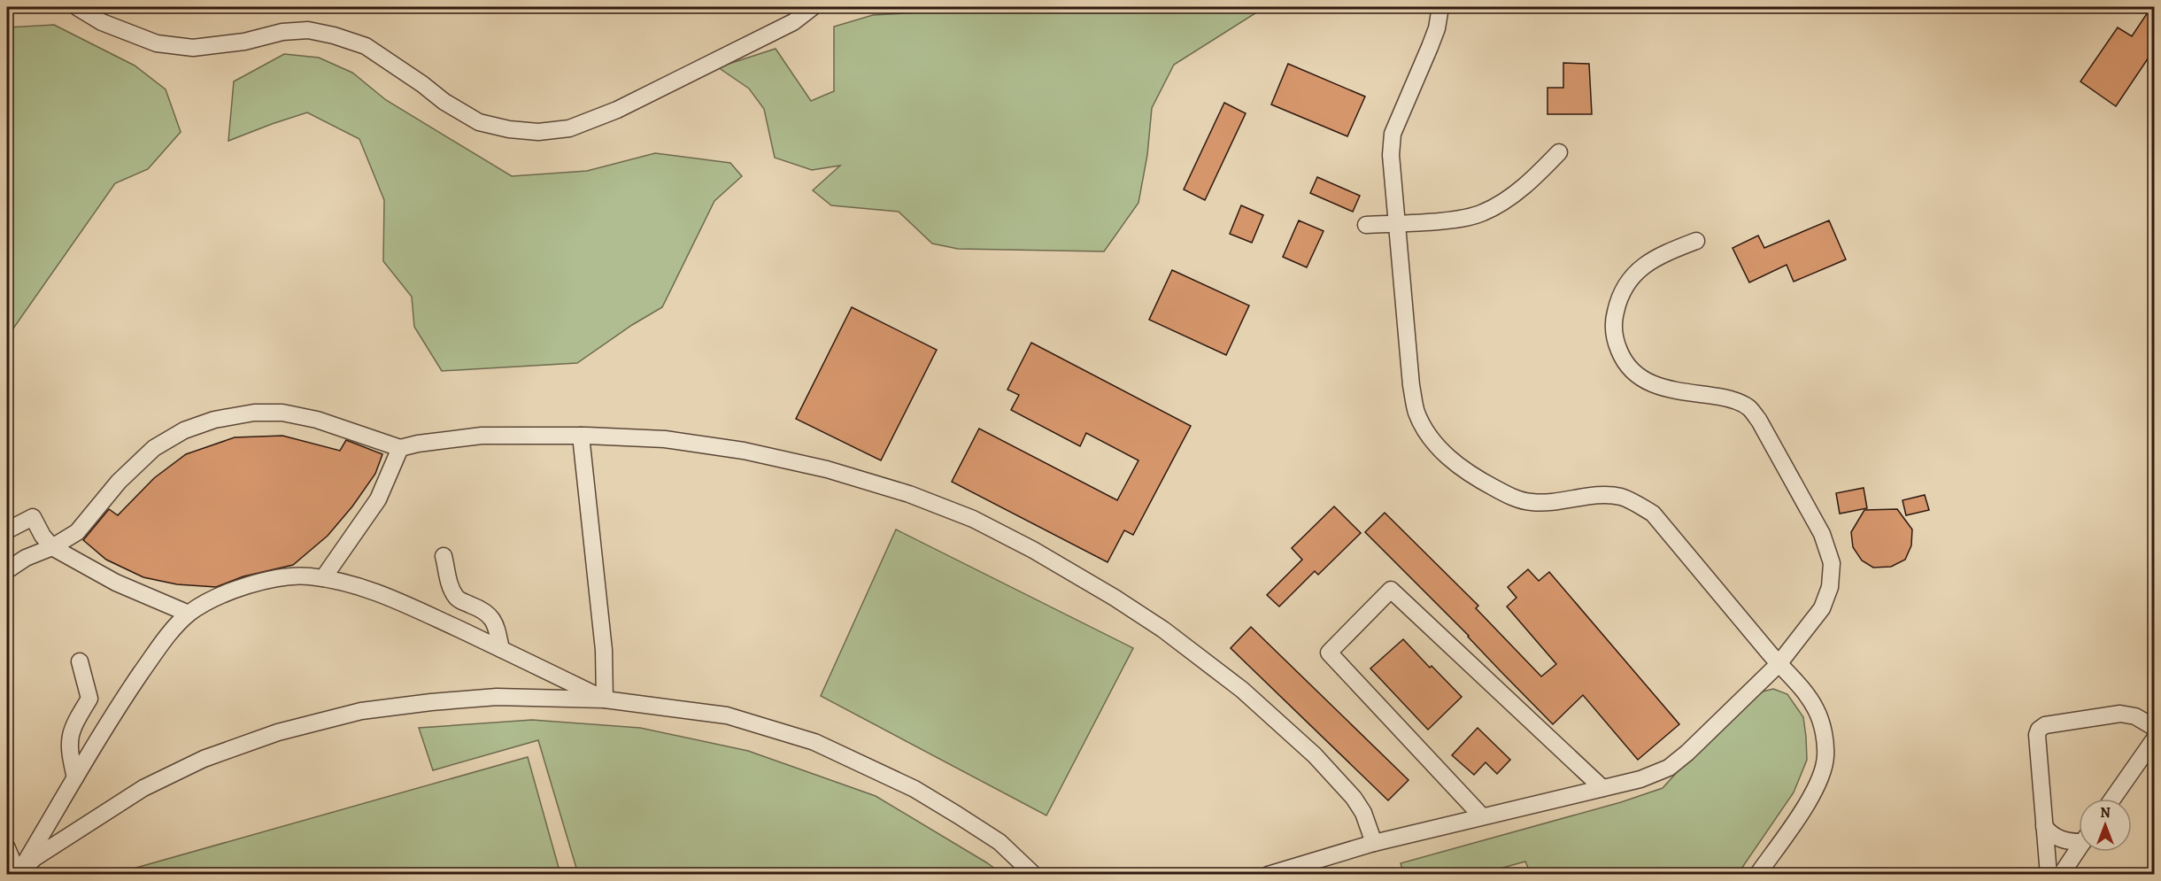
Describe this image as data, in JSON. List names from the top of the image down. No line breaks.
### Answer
{"north":"top"}
